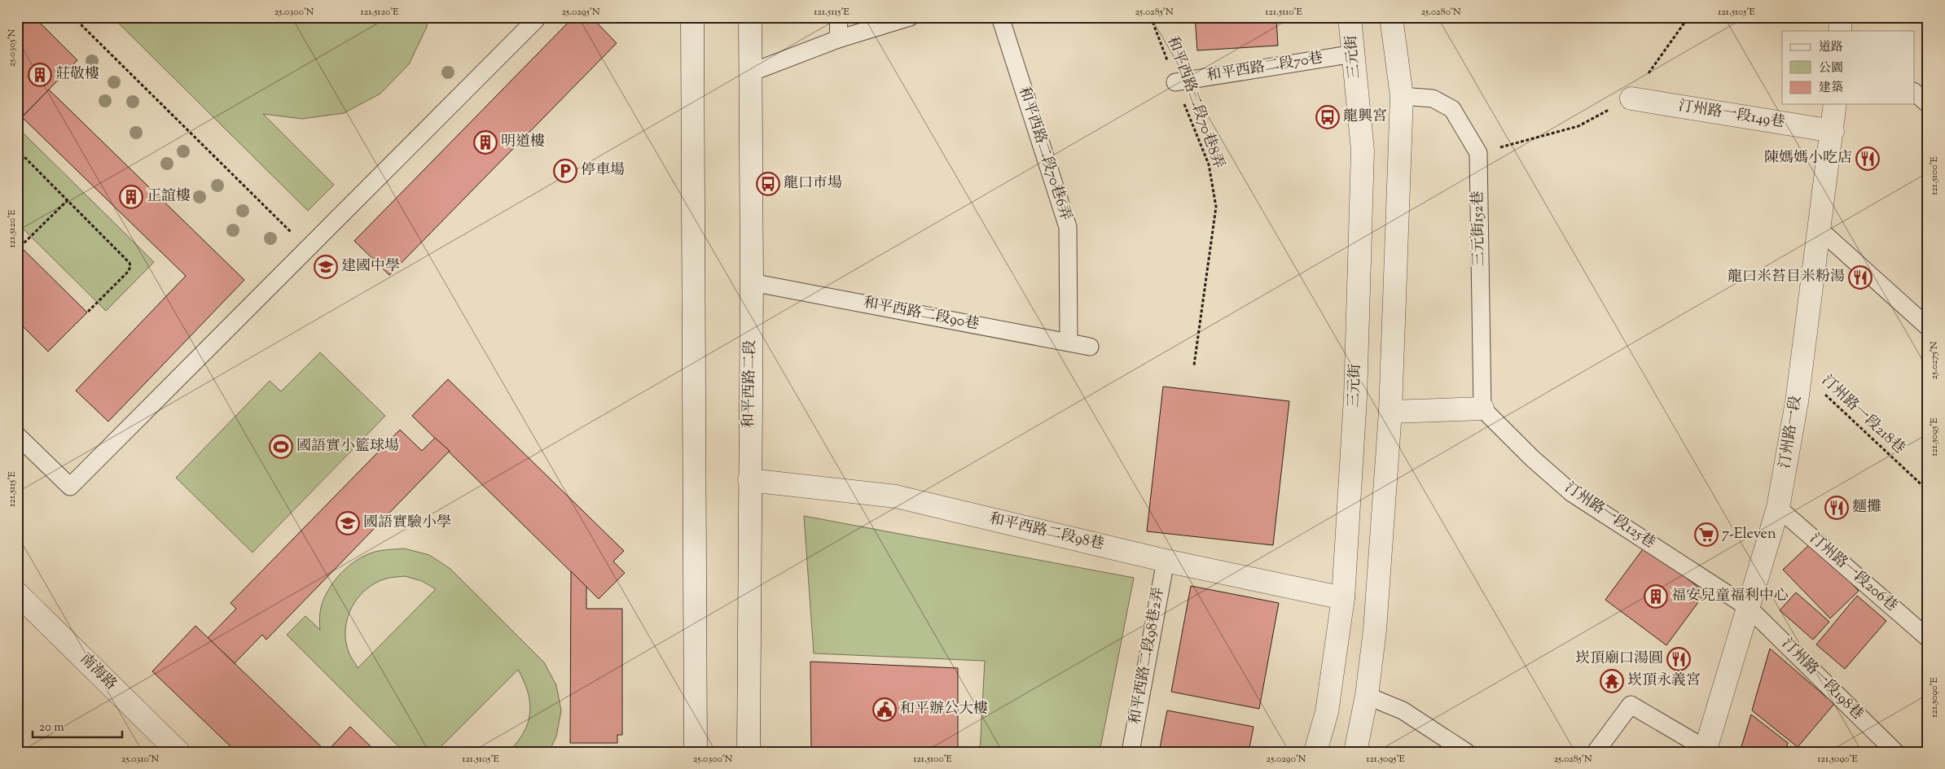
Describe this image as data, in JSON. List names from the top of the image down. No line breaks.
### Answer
{"streets":{"street":["三元街","汀州路一段149巷","和平西路二段","汀州路一段","和平西路二段98巷","南海路"],"lane":["和平西路二段70巷","和平西路二段70巷6弄","三元街152巷","和平西路二段90巷","汀州路一段125巷","汀州路一段206巷","和平西路二段98巷2弄","汀州路一段198巷"],"path":["和平西路二段70巷8弄","汀州路一段218巷"]},"crossings":[["三元街","和平西路二段70巷"],["三元街","和平西路二段98巷"],["和平西路二段70巷","和平西路二段70巷8弄"],["汀州路一段149巷","汀州路一段"],["和平西路二段70巷6弄","和平西路二段90巷"],["三元街152巷","汀州路一段125巷"],["和平西路二段90巷","和平西路二段"],["和平西路二段","和平西路二段98巷"],["汀州路一段218巷","汀州路一段"],["汀州路一段","汀州路一段125巷"],["汀州路一段","汀州路一段206巷"],["汀州路一段","汀州路一段198巷"],["汀州路一段125巷","汀州路一段198巷"],["和平西路二段98巷","和平西路二段98巷2弄"]],"places":{"building":["莊敬樓","明道樓","正誼樓","福安兒童福利中心"],"bus stop":["龍興宮","龍口市場"],"restaurant":["陳媽媽小吃店","龍口米苔目米粉湯","麵攤","崁頂廟口湯圓"],"parking":["停車場"],"school or university":["建國中學","國語實驗小學"],"sports":["國語實小籃球場"],"supermarket":["7-Eleven"],"temple":["崁頂永義宮"],"public building":["和平辦公大樓"]},"legend":["道路","公園","建築"],"scale_bar":"20 m","coordinates":["25.0300°N","121.5120°E","25.0295°N","121.5115°E","25.0285°N","121.5110°E","25.0280°N","121.5105°E","25.0305°N","121.5100°E","25.0275°N","121.5095°E","121.5090°E","25.0310°N","25.0290°N"]}
